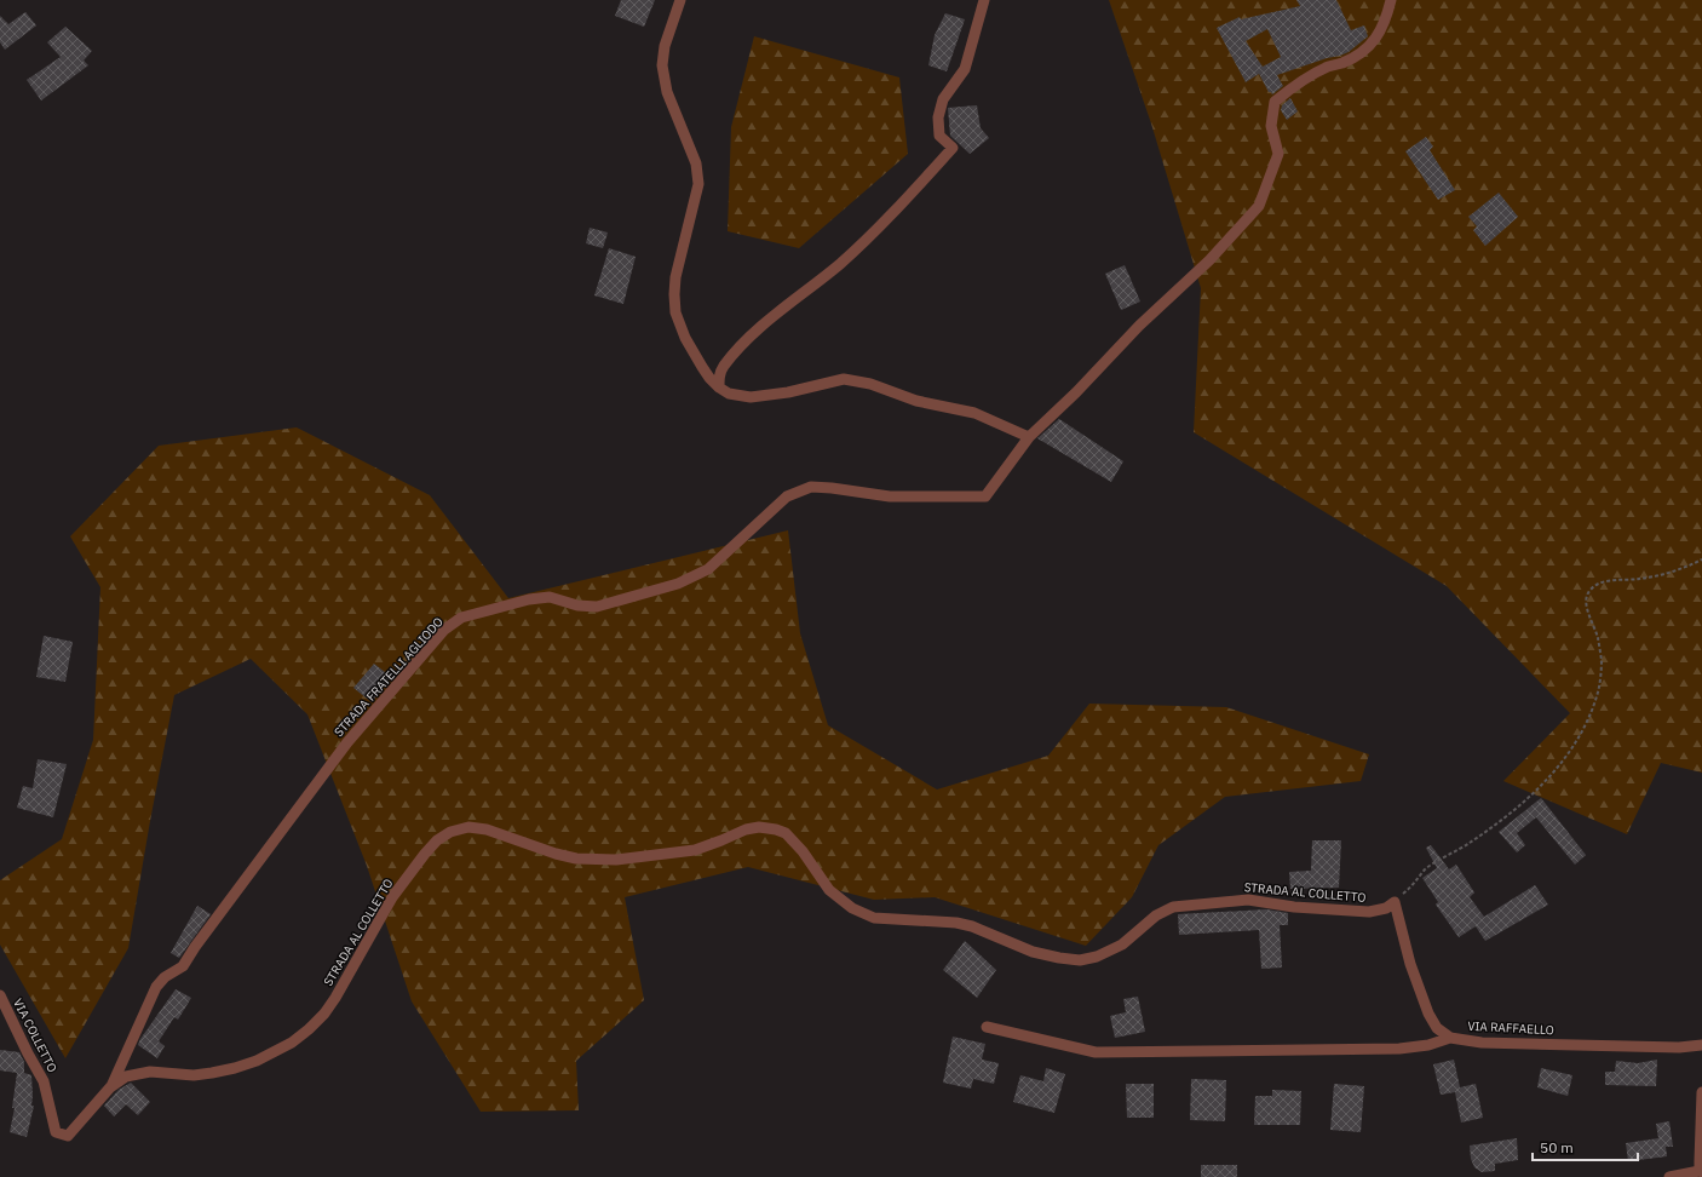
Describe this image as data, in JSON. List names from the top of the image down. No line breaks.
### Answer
{"streets":{"street":["STRADA FRATELLI AGLIODO","STRADA AL COLLETTO","VIA RAFFAELLO","VIA COLLETTO"]},"crossings":[["STRADA FRATELLI AGLIODO","STRADA AL COLLETTO"],["STRADA AL COLLETTO","VIA RAFFAELLO"],["STRADA AL COLLETTO","VIA COLLETTO"]],"scale_bar":"50 m"}
